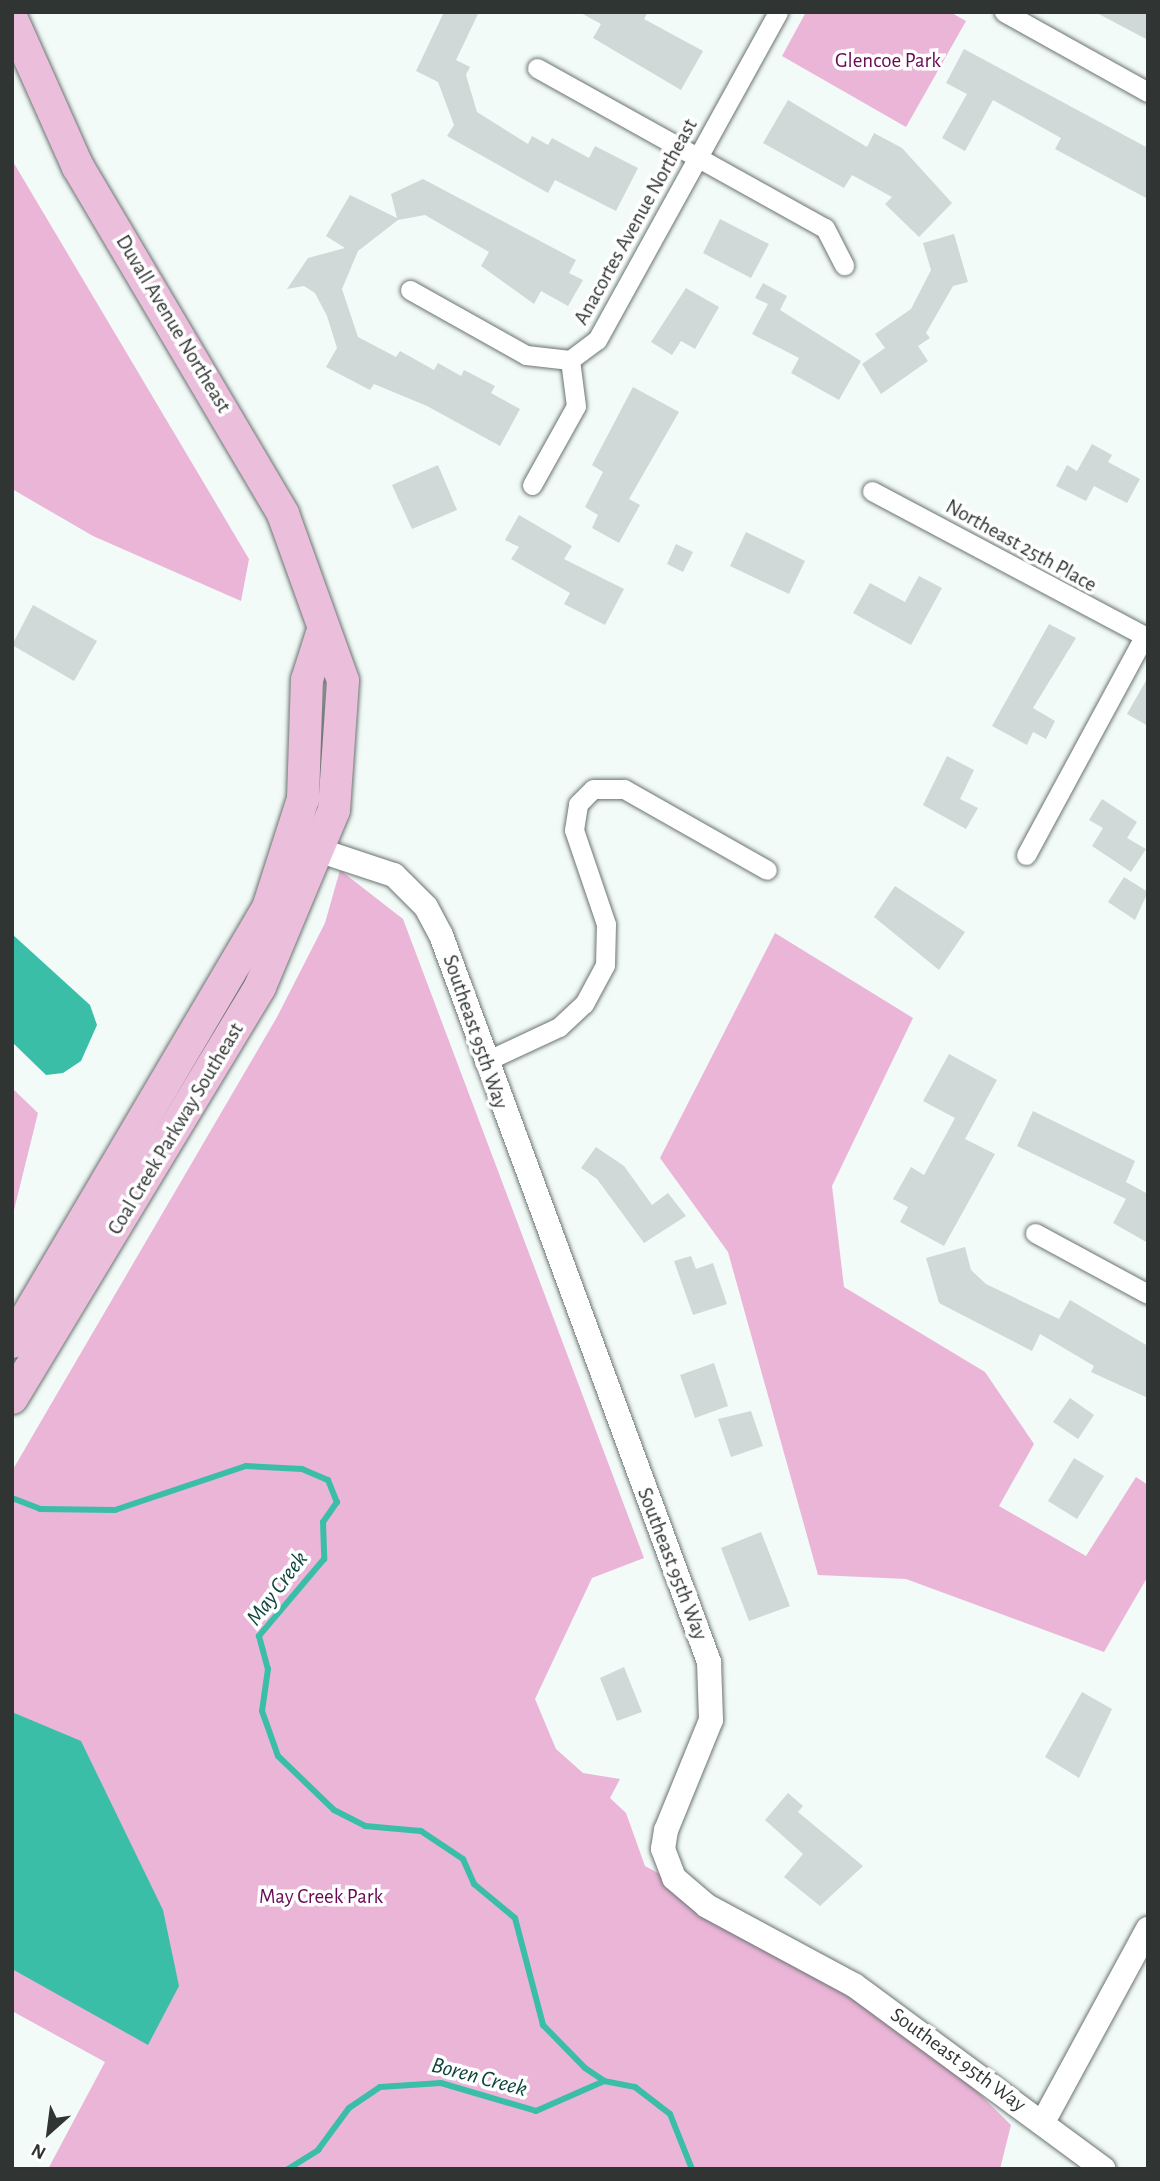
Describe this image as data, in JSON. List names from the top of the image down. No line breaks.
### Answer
{"streets":{"main road":["Duvall Avenue Northeast","Coal Creek Parkway Southeast"],"street":["Anacortes Avenue Northeast","Northeast 25th Place","Southeast 95th Way"]},"crossings":[["Duvall Avenue Northeast","Southeast 95th Way"],["Duvall Avenue Northeast","Coal Creek Parkway Southeast"],["Southeast 95th Way","Coal Creek Parkway Southeast"]],"water":["May Creek","Boren Creek"],"parks":["Glencoe Park","May Creek Park"],"north":"bottom left"}
